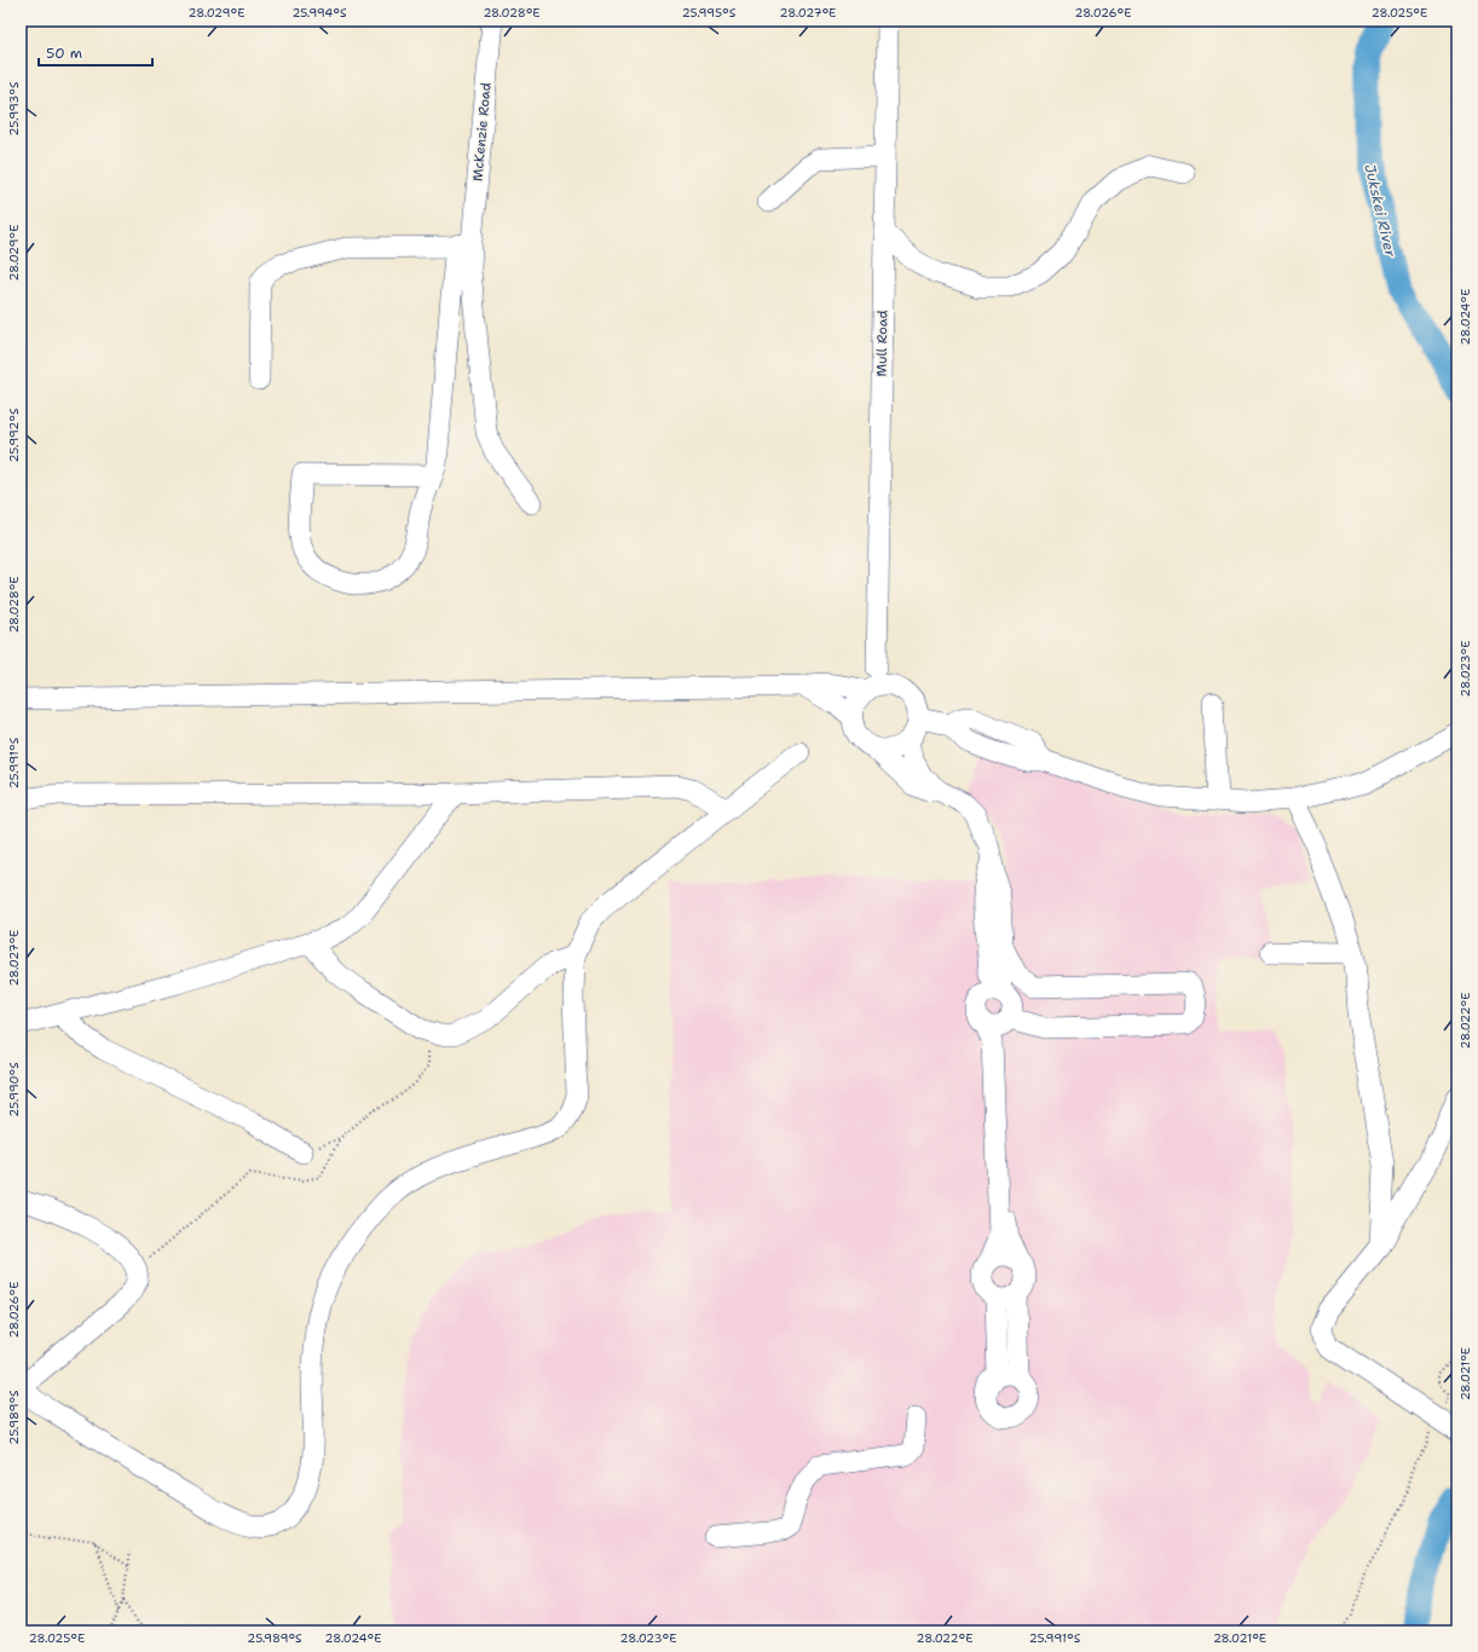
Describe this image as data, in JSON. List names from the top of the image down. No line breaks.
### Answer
{"streets":{"street":["McKenzie Road","Mull Road"]},"water":["Jukskei River"],"scale_bar":"50 m","coordinates":["28.029°E","25.994°S","28.028°E","25.995°S","28.027°E","28.026°E","28.025°E","25.993°S","28.024°E","25.992°S","28.023°E","25.991°S","28.022°E","25.990°S","28.021°E","25.989°S"]}
